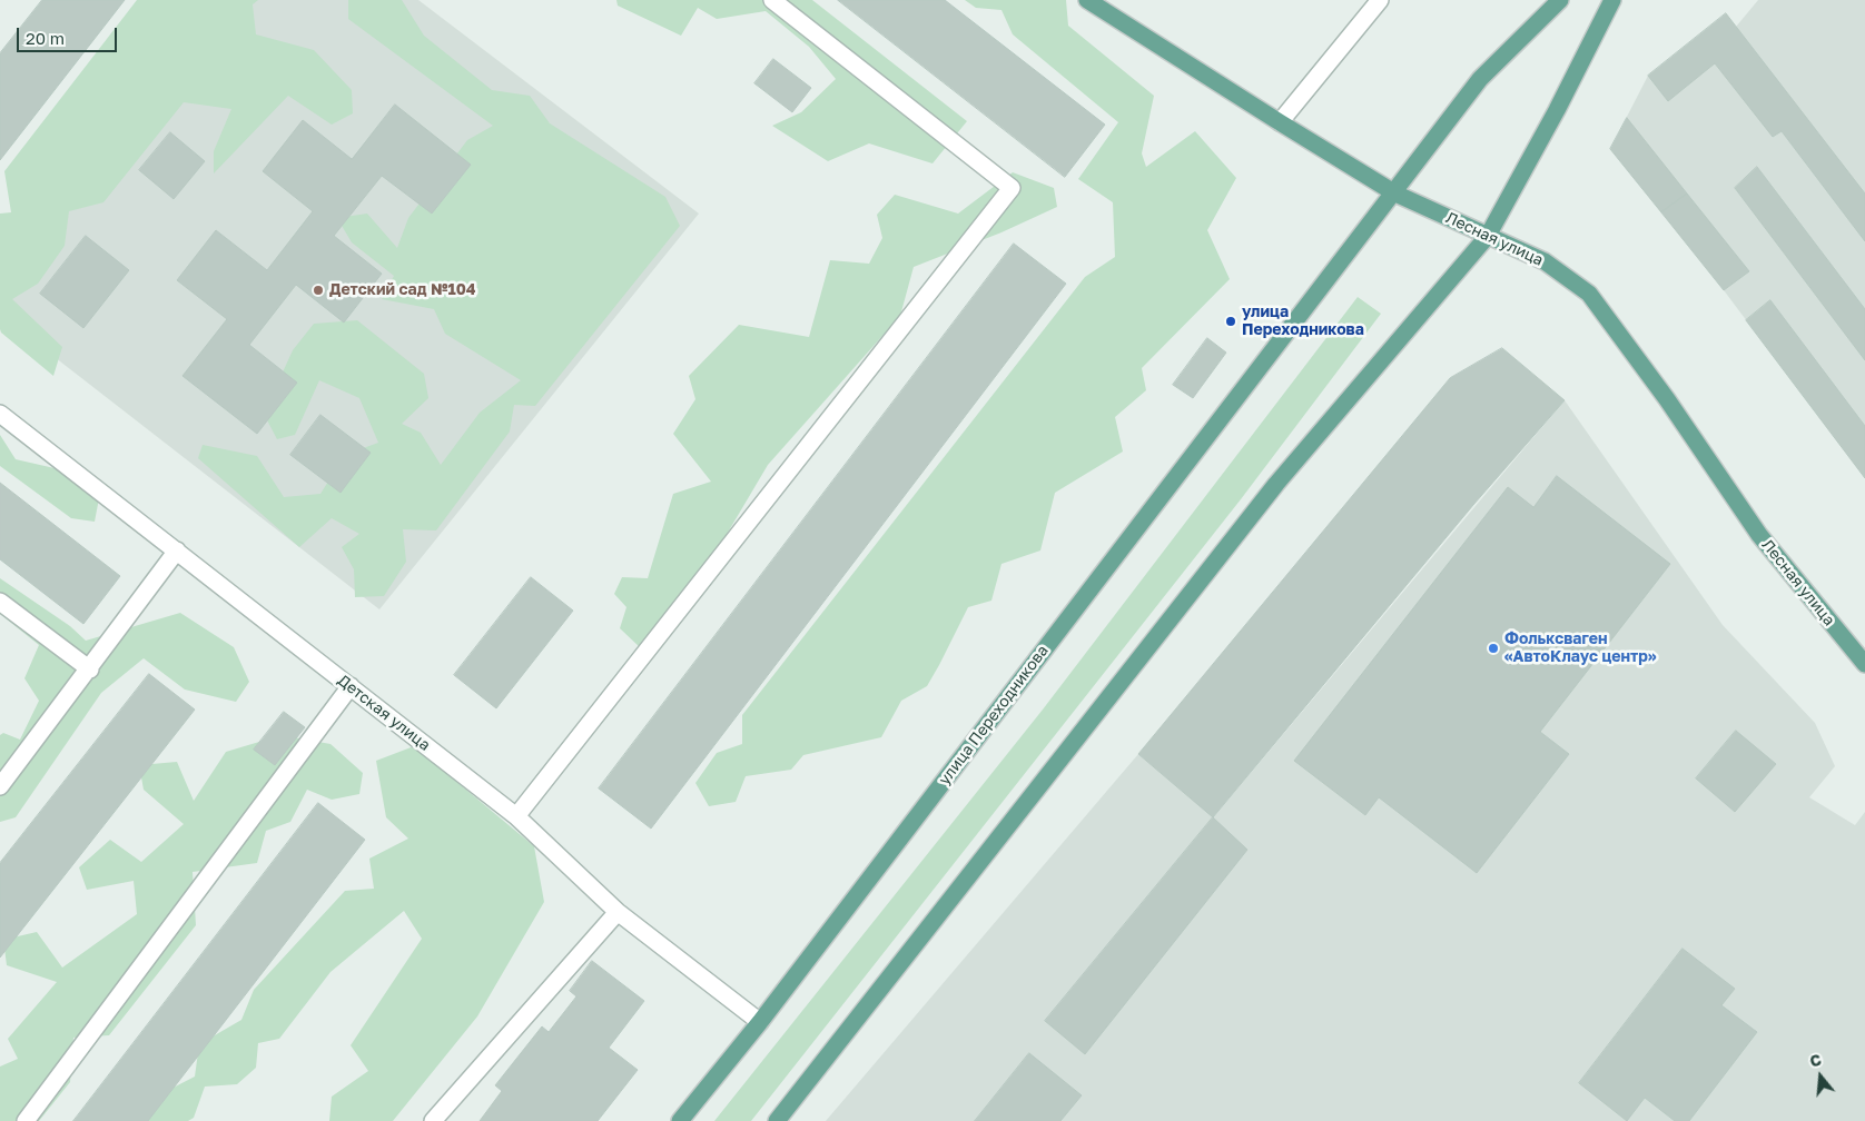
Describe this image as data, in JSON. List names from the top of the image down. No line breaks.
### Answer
{"streets":{"main road":["Лесная улица","улица Переходникова"],"street":["Детская улица"]},"crossings":[["Лесная улица","улица Переходникова"],["Детская улица","улица Переходникова"]],"places":["Детский сад №104","улица Переходникова","Фольксваген «АвтоКлаус центр»"],"scale_bar":"20 m","north":"top"}
